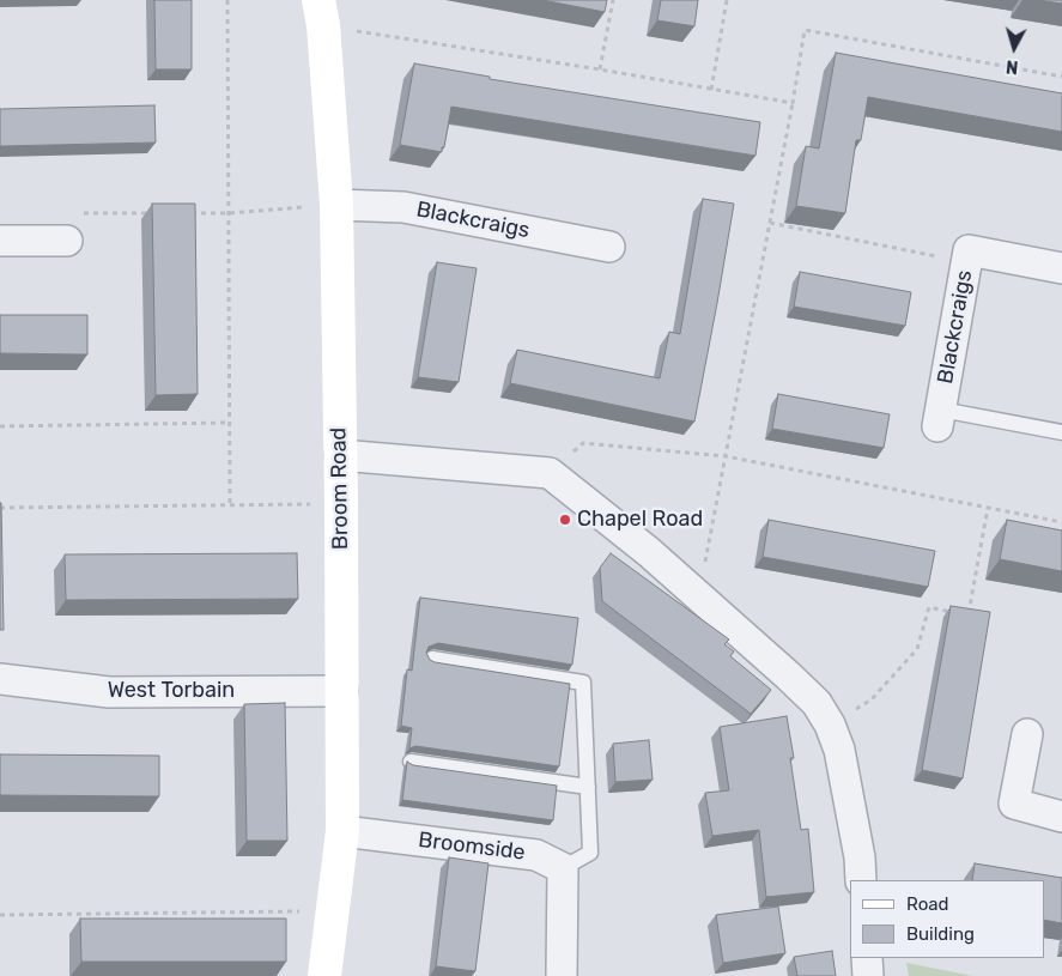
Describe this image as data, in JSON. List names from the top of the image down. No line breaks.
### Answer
{"streets":{"street":["Blackcraigs","Broom Road","West Torbain","Broomside"]},"crossings":[["Blackcraigs","Broom Road"],["Broom Road","West Torbain"],["Broom Road","Broomside"]],"places":["Chapel Road"],"legend":["Road","Building"],"north":"bottom"}
